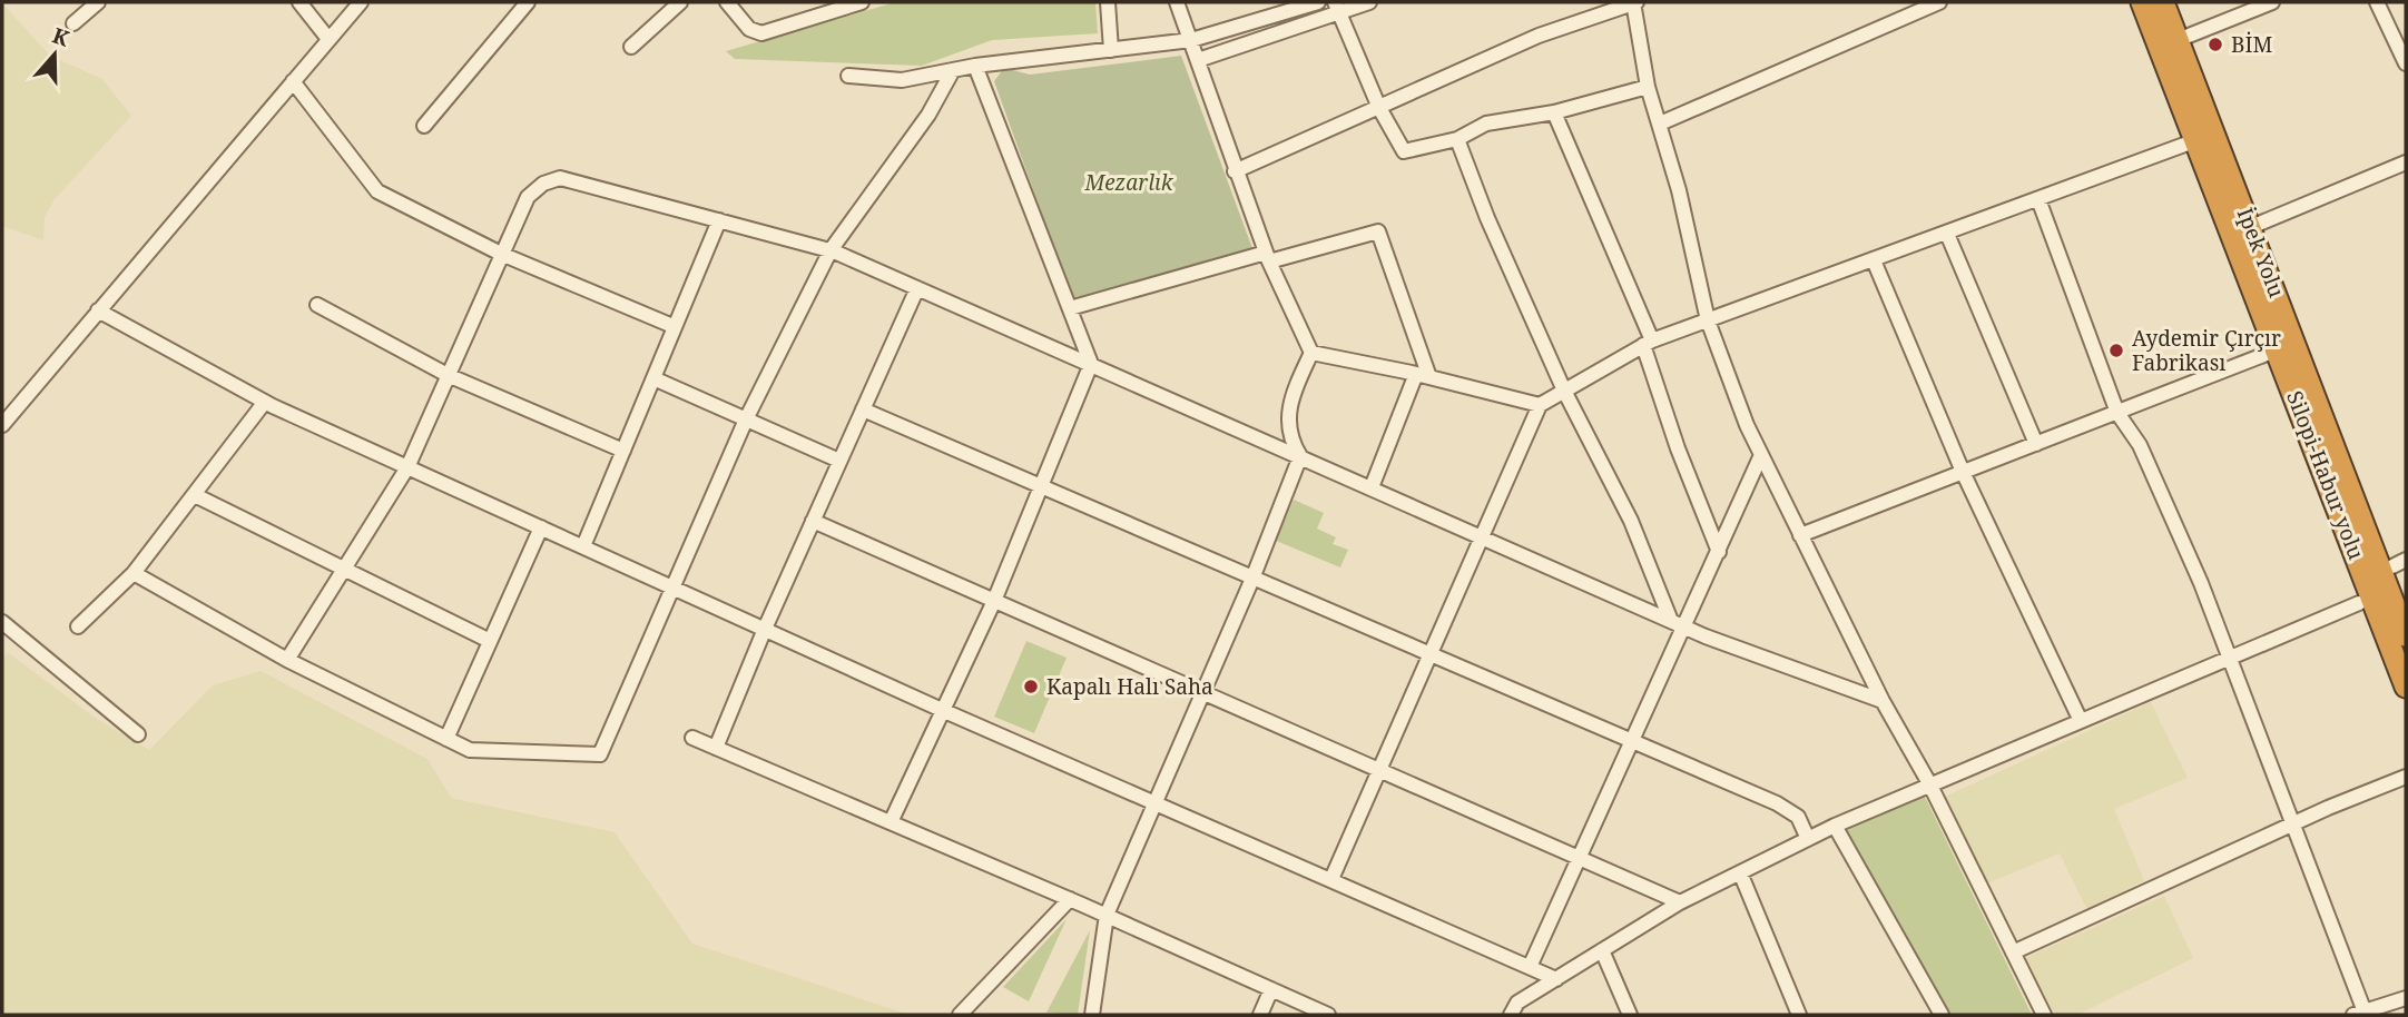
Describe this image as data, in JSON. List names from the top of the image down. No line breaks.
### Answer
{"streets":{"highway":["İpek Yolu","Silopi-Habur yolu"]},"parks":["Mezarlık"],"places":["BİM","Aydemir Çırçır Fabrikası","Kapalı Halı Saha"],"north":"top"}
